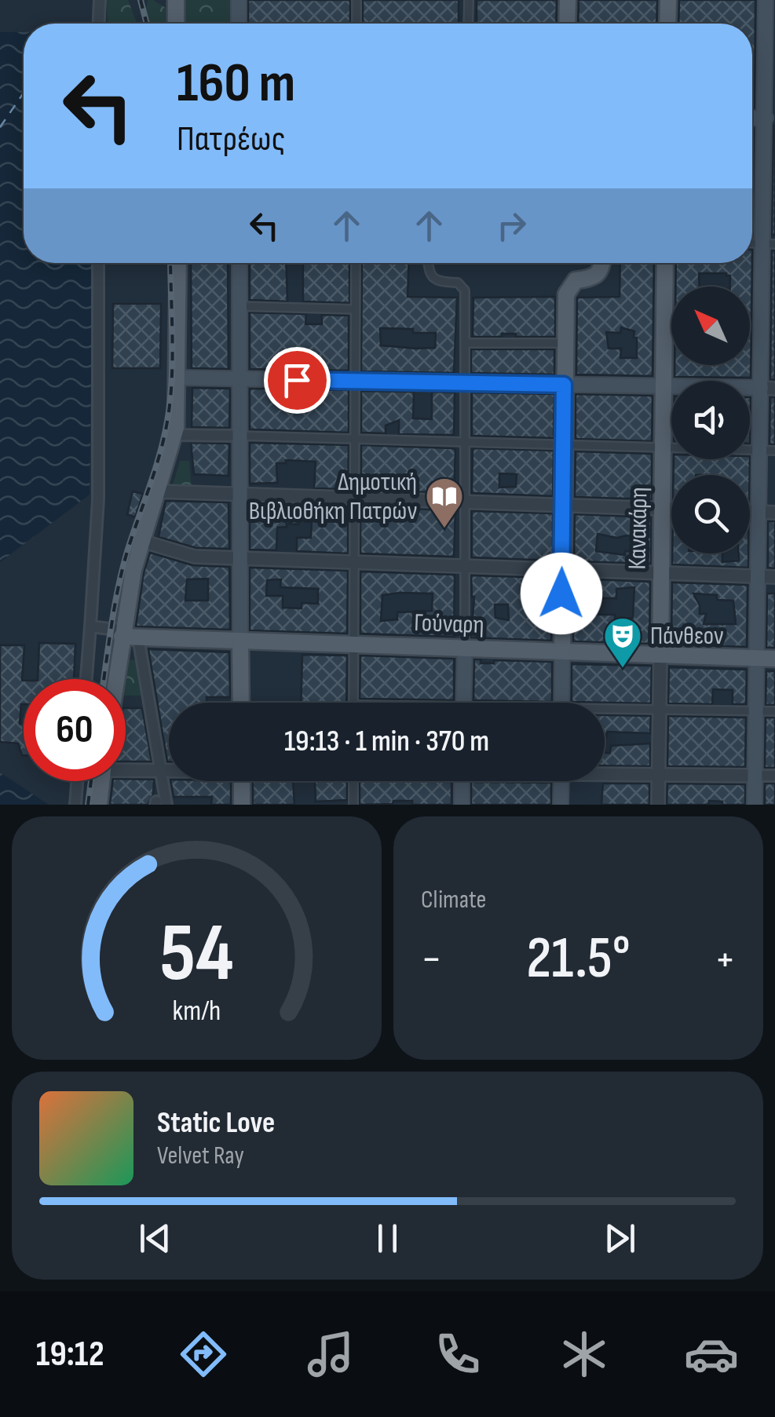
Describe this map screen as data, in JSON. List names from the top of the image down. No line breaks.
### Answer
{"streets":{"main road":["Κανακάρη","Γούναρη"]},"crossings":[["Κανακάρη","Γούναρη"]],"places":{"library":["Δημοτική Βιβλιοθήκη Πατρών"],"theatre":["Πάνθεον"]},"north":"top left","page":{"turn":["160 m","Πατρέως"],"limit":"60","trip":"19:13 · 1 min · 370 m","tile":"Climate","heat":["−","21.5°","+"],"song":["Static Love","Velvet Ray"],"tabs":"19:12","gauge":["54","km/h"]}}
